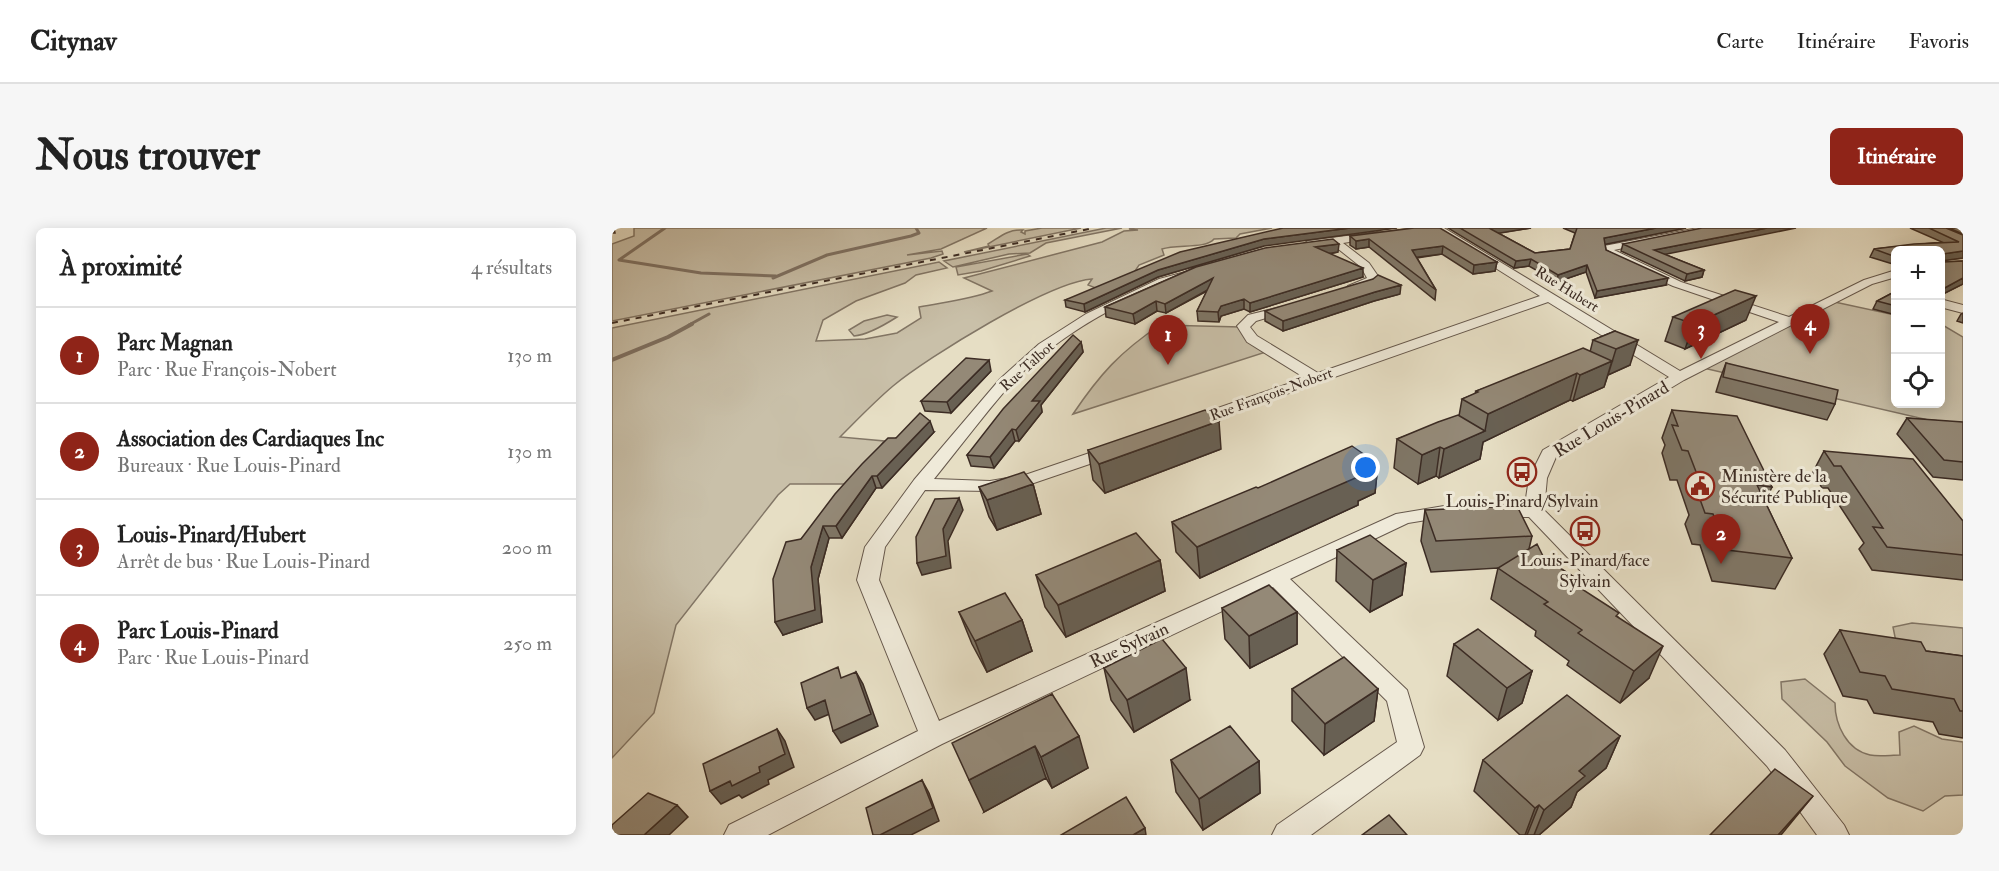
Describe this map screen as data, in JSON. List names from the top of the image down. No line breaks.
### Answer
{"streets":{"street":["Rue Hubert","Rue Talbot","Rue François-Nobert","Rue Louis-Pinard","Rue Sylvain"]},"crossings":[["Rue Hubert","Rue François-Nobert"],["Rue Hubert","Rue Louis-Pinard"],["Rue Talbot","Rue Sylvain"],["Rue Louis-Pinard","Rue Sylvain"]],"places":{"bus stop":["Louis-Pinard/Sylvain","Louis-Pinard/face Sylvain"],"public building":["Ministère de la Sécurité Publique"]},"page":{"header":"Citynav","nav":["Carte","Itinéraire","Favoris"],"buttons":"Itinéraire","title":"Nous trouver","heading":["À proximité","4 résultats"],"map_buttons":["+","−"],"pins":["4","3","1","2"],"list":[{"mark":"1","name":"Parc Magnan","note":"Parc · Rue François-Nobert","value":"130 m"},{"mark":"2","name":"Association des Cardiaques Inc","note":"Bureaux · Rue Louis-Pinard","value":"130 m"},{"mark":"3","name":"Louis-Pinard/Hubert","note":"Arrêt de bus · Rue Louis-Pinard","value":"200 m"},{"mark":"4","name":"Parc Louis-Pinard","note":"Parc · Rue Louis-Pinard","value":"250 m"}]}}
